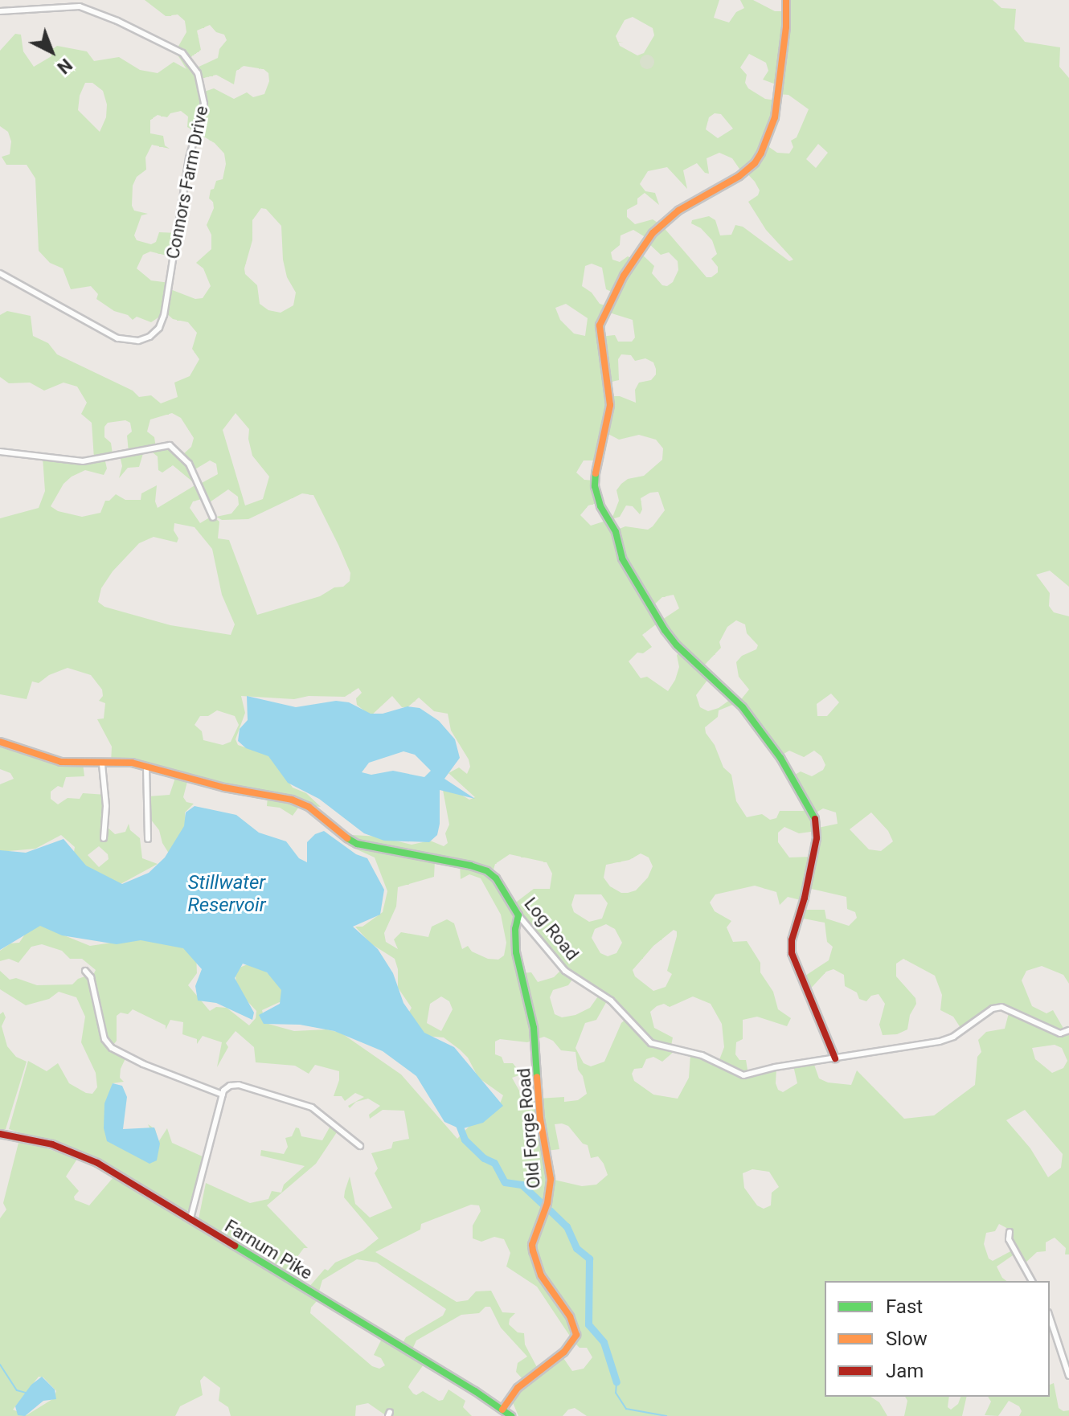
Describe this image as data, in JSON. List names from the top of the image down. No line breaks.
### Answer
{"streets":{"street":["Connors Farm Drive","Log Road","Old Forge Road","Farnum Pike"]},"crossings":[["Log Road","Old Forge Road"],["Old Forge Road","Farnum Pike"]],"water":["Stillwater Reservoir"],"legend":["Fast","Slow","Jam"],"north":"bottom right"}
